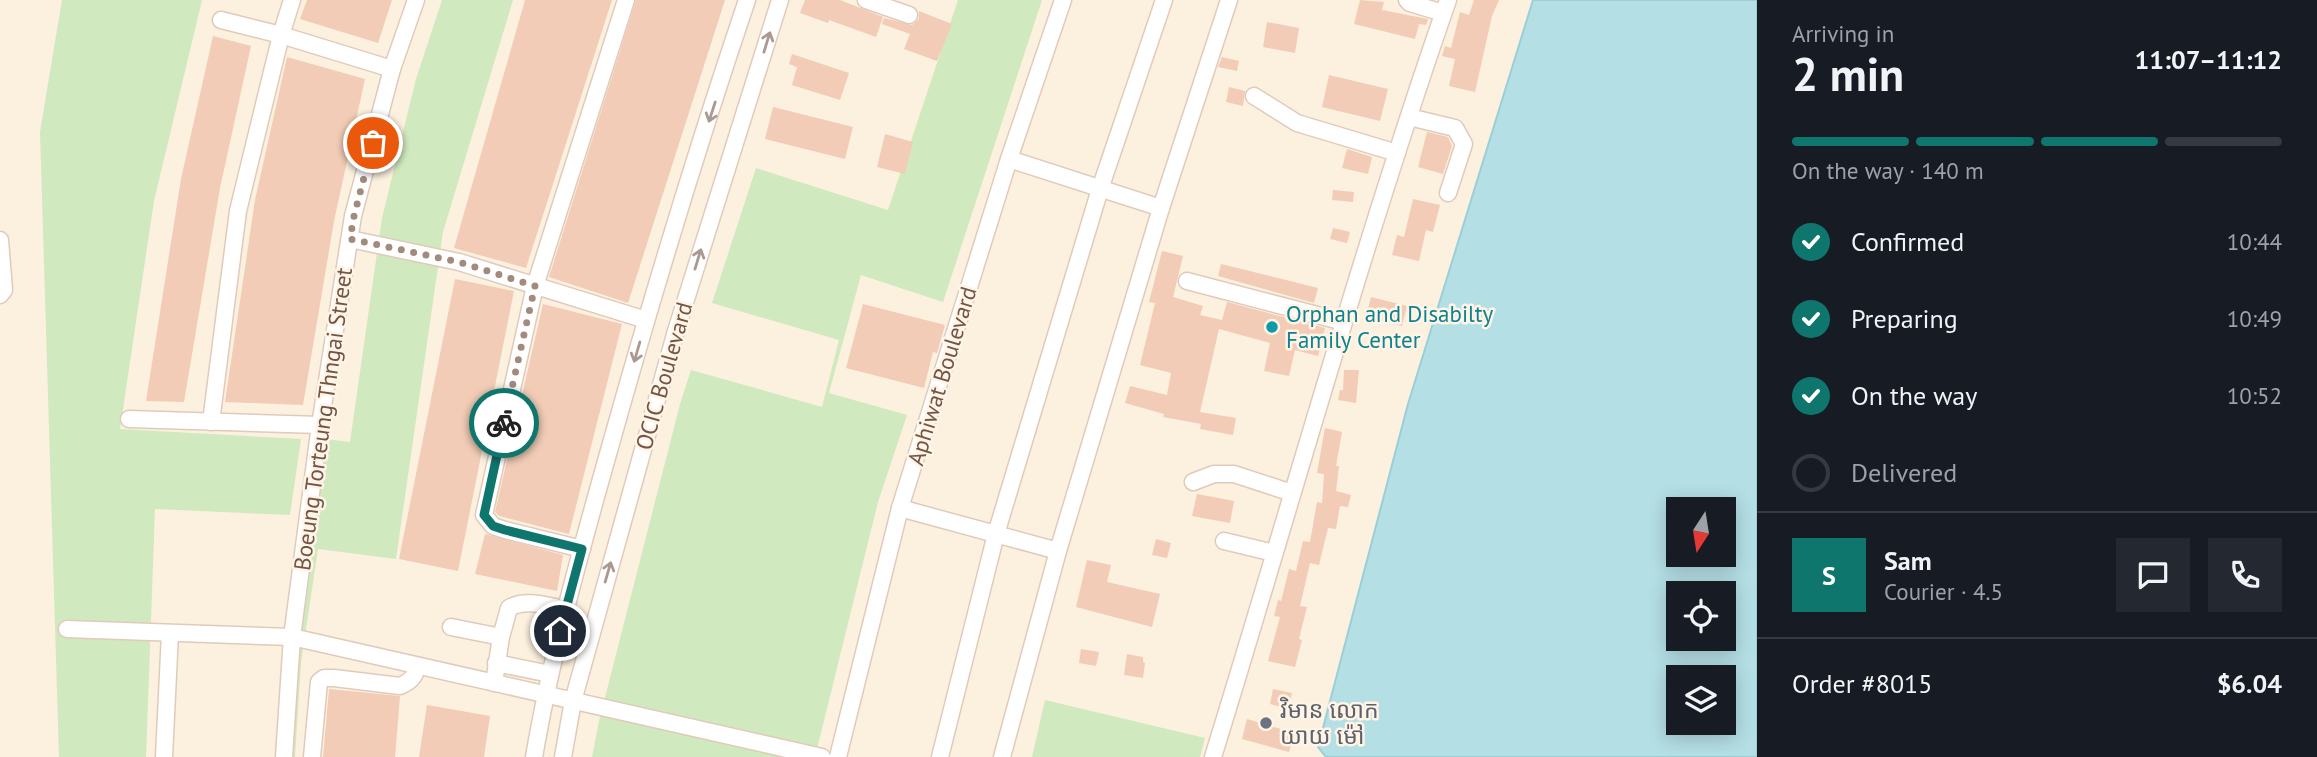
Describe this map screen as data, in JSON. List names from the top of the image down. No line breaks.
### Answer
{"streets":{"street":["OCIC Boulevard","Aphiwat Boulevard","Boeung Torteung Thngai Street"]},"places":["Orphan and Disabilty Family Center","វិមាន លោក យាយ ម៉ៅ"],"north":"bottom","page":{"heading":["2 min","Arriving in","11:07–11:12"],"panel":["Sam","Courier · 4.5","Order #8015","$6.04"],"bar":"On the way · 140 m","list":[["Confirmed","10:44"],["Preparing","10:49"],["On the way","10:52"],"Delivered"],"round":"S"}}
